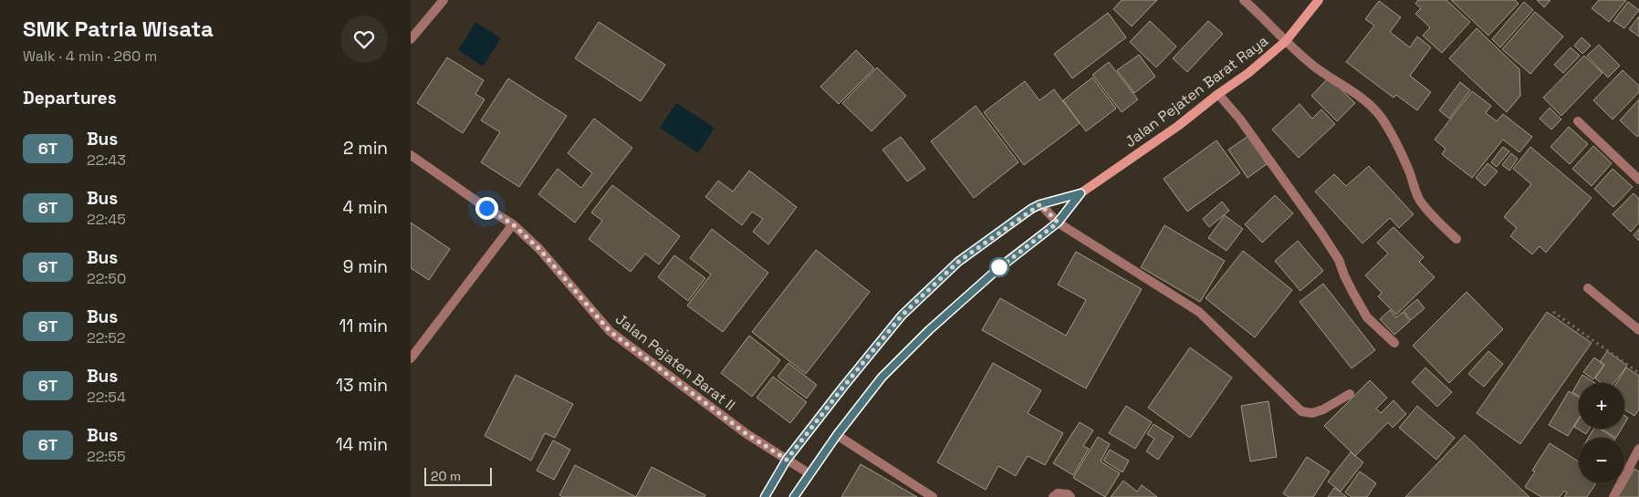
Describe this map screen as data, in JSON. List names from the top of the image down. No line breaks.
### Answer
{"streets":{"street":["Jalan Pejaten Barat Raya","Jalan Pejaten Barat II"]},"crossings":[["Jalan Pejaten Barat Raya","Jalan Pejaten Barat II"]],"lines":["bus line 6T"],"scale_bar":"20 m","page":{"heading":[["SMK Patria Wisata","Walk · 4 min · 260 m"],"Departures"],"list":[{"mark":"6T","name":"Bus","note":"22:43","value":"2 min"},{"mark":"6T","name":"Bus","note":"22:45","value":"4 min"},{"mark":"6T","name":"Bus","note":"22:50","value":"9 min"},{"mark":"6T","name":"Bus","note":"22:52","value":"11 min"},{"mark":"6T","name":"Bus","note":"22:54","value":"13 min"},{"mark":"6T","name":"Bus","note":"22:55","value":"14 min"}],"map_buttons":["+","−"],"scale":"20 m"}}
